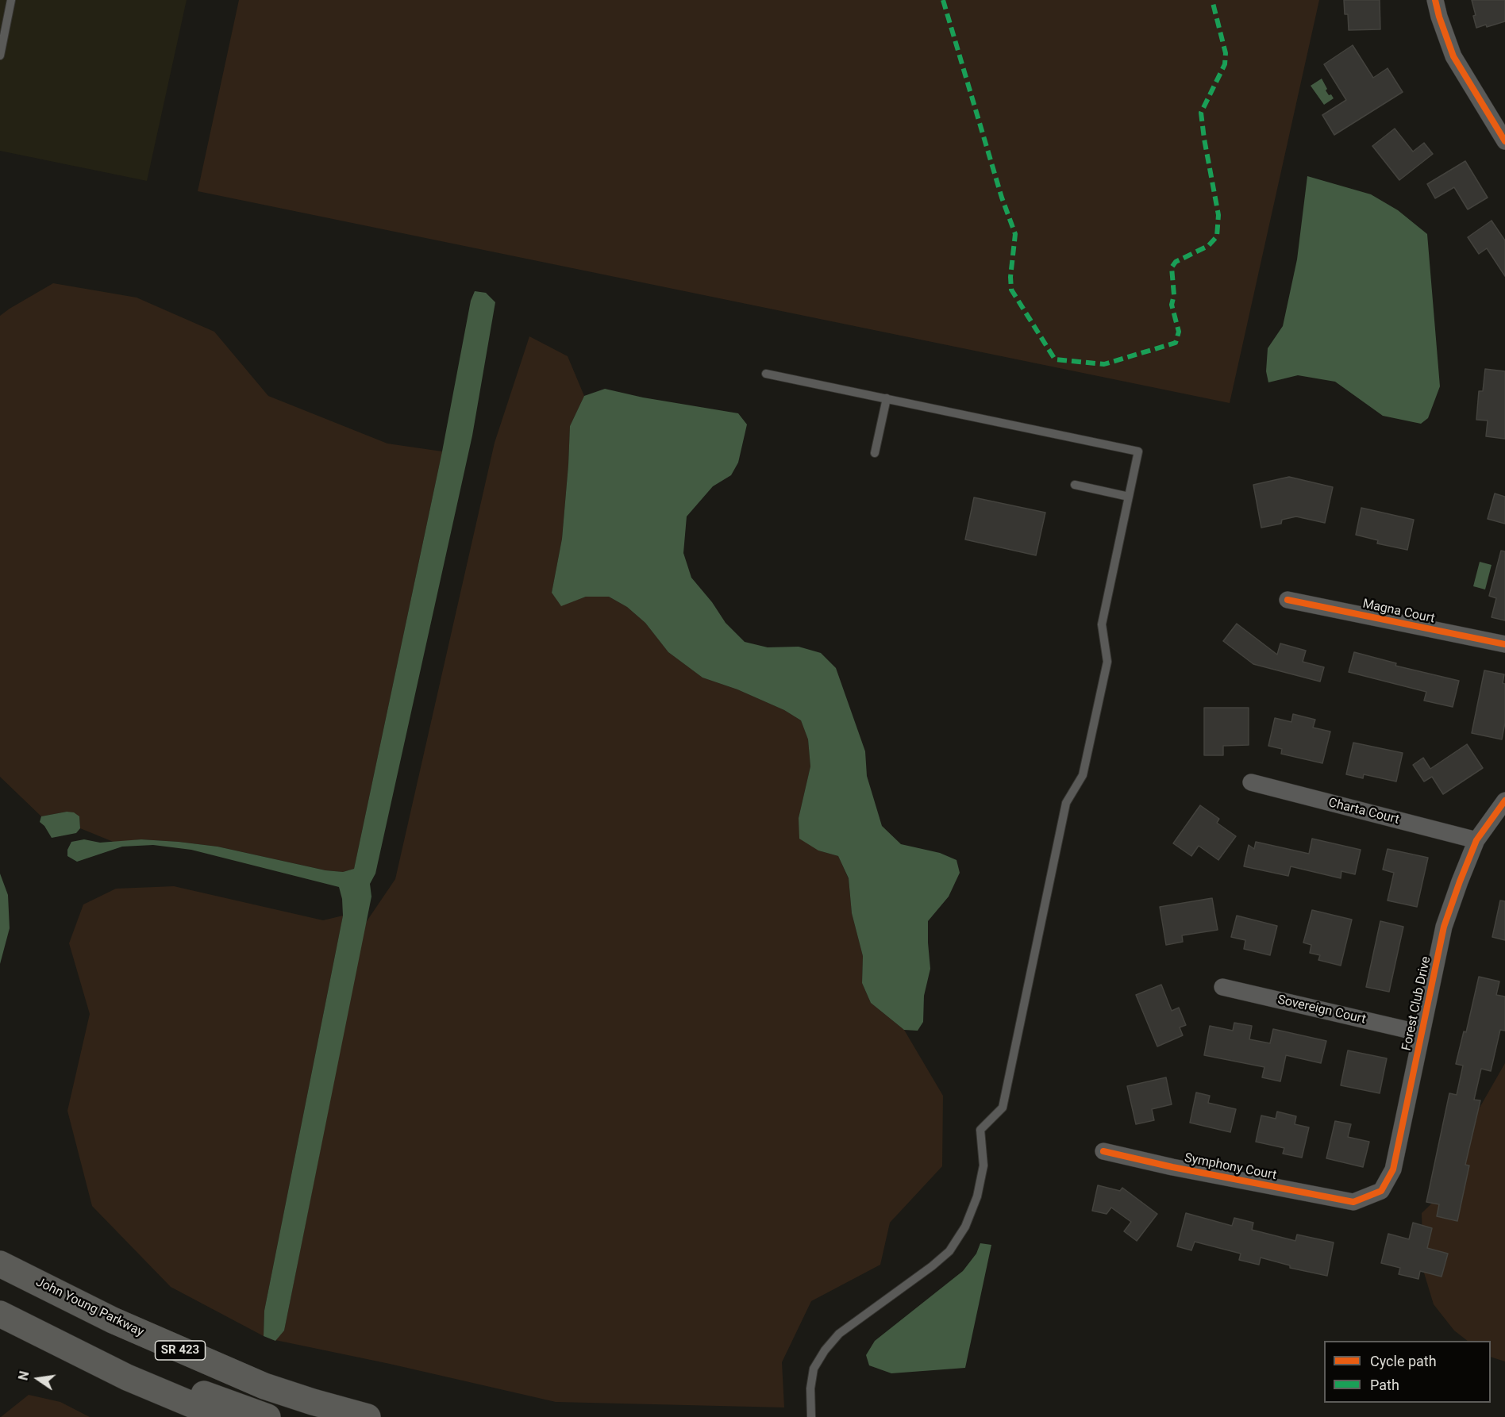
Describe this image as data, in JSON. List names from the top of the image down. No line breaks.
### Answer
{"streets":{"main road":["John Young Parkway","SR 423"],"street":["Magna Court","Charta Court","Forest Club Drive","Sovereign Court","Symphony Court"]},"crossings":[["Charta Court","Forest Club Drive"],["Forest Club Drive","Sovereign Court"],["Forest Club Drive","Symphony Court"]],"legend":["Cycle path","Path"],"north":"left"}
